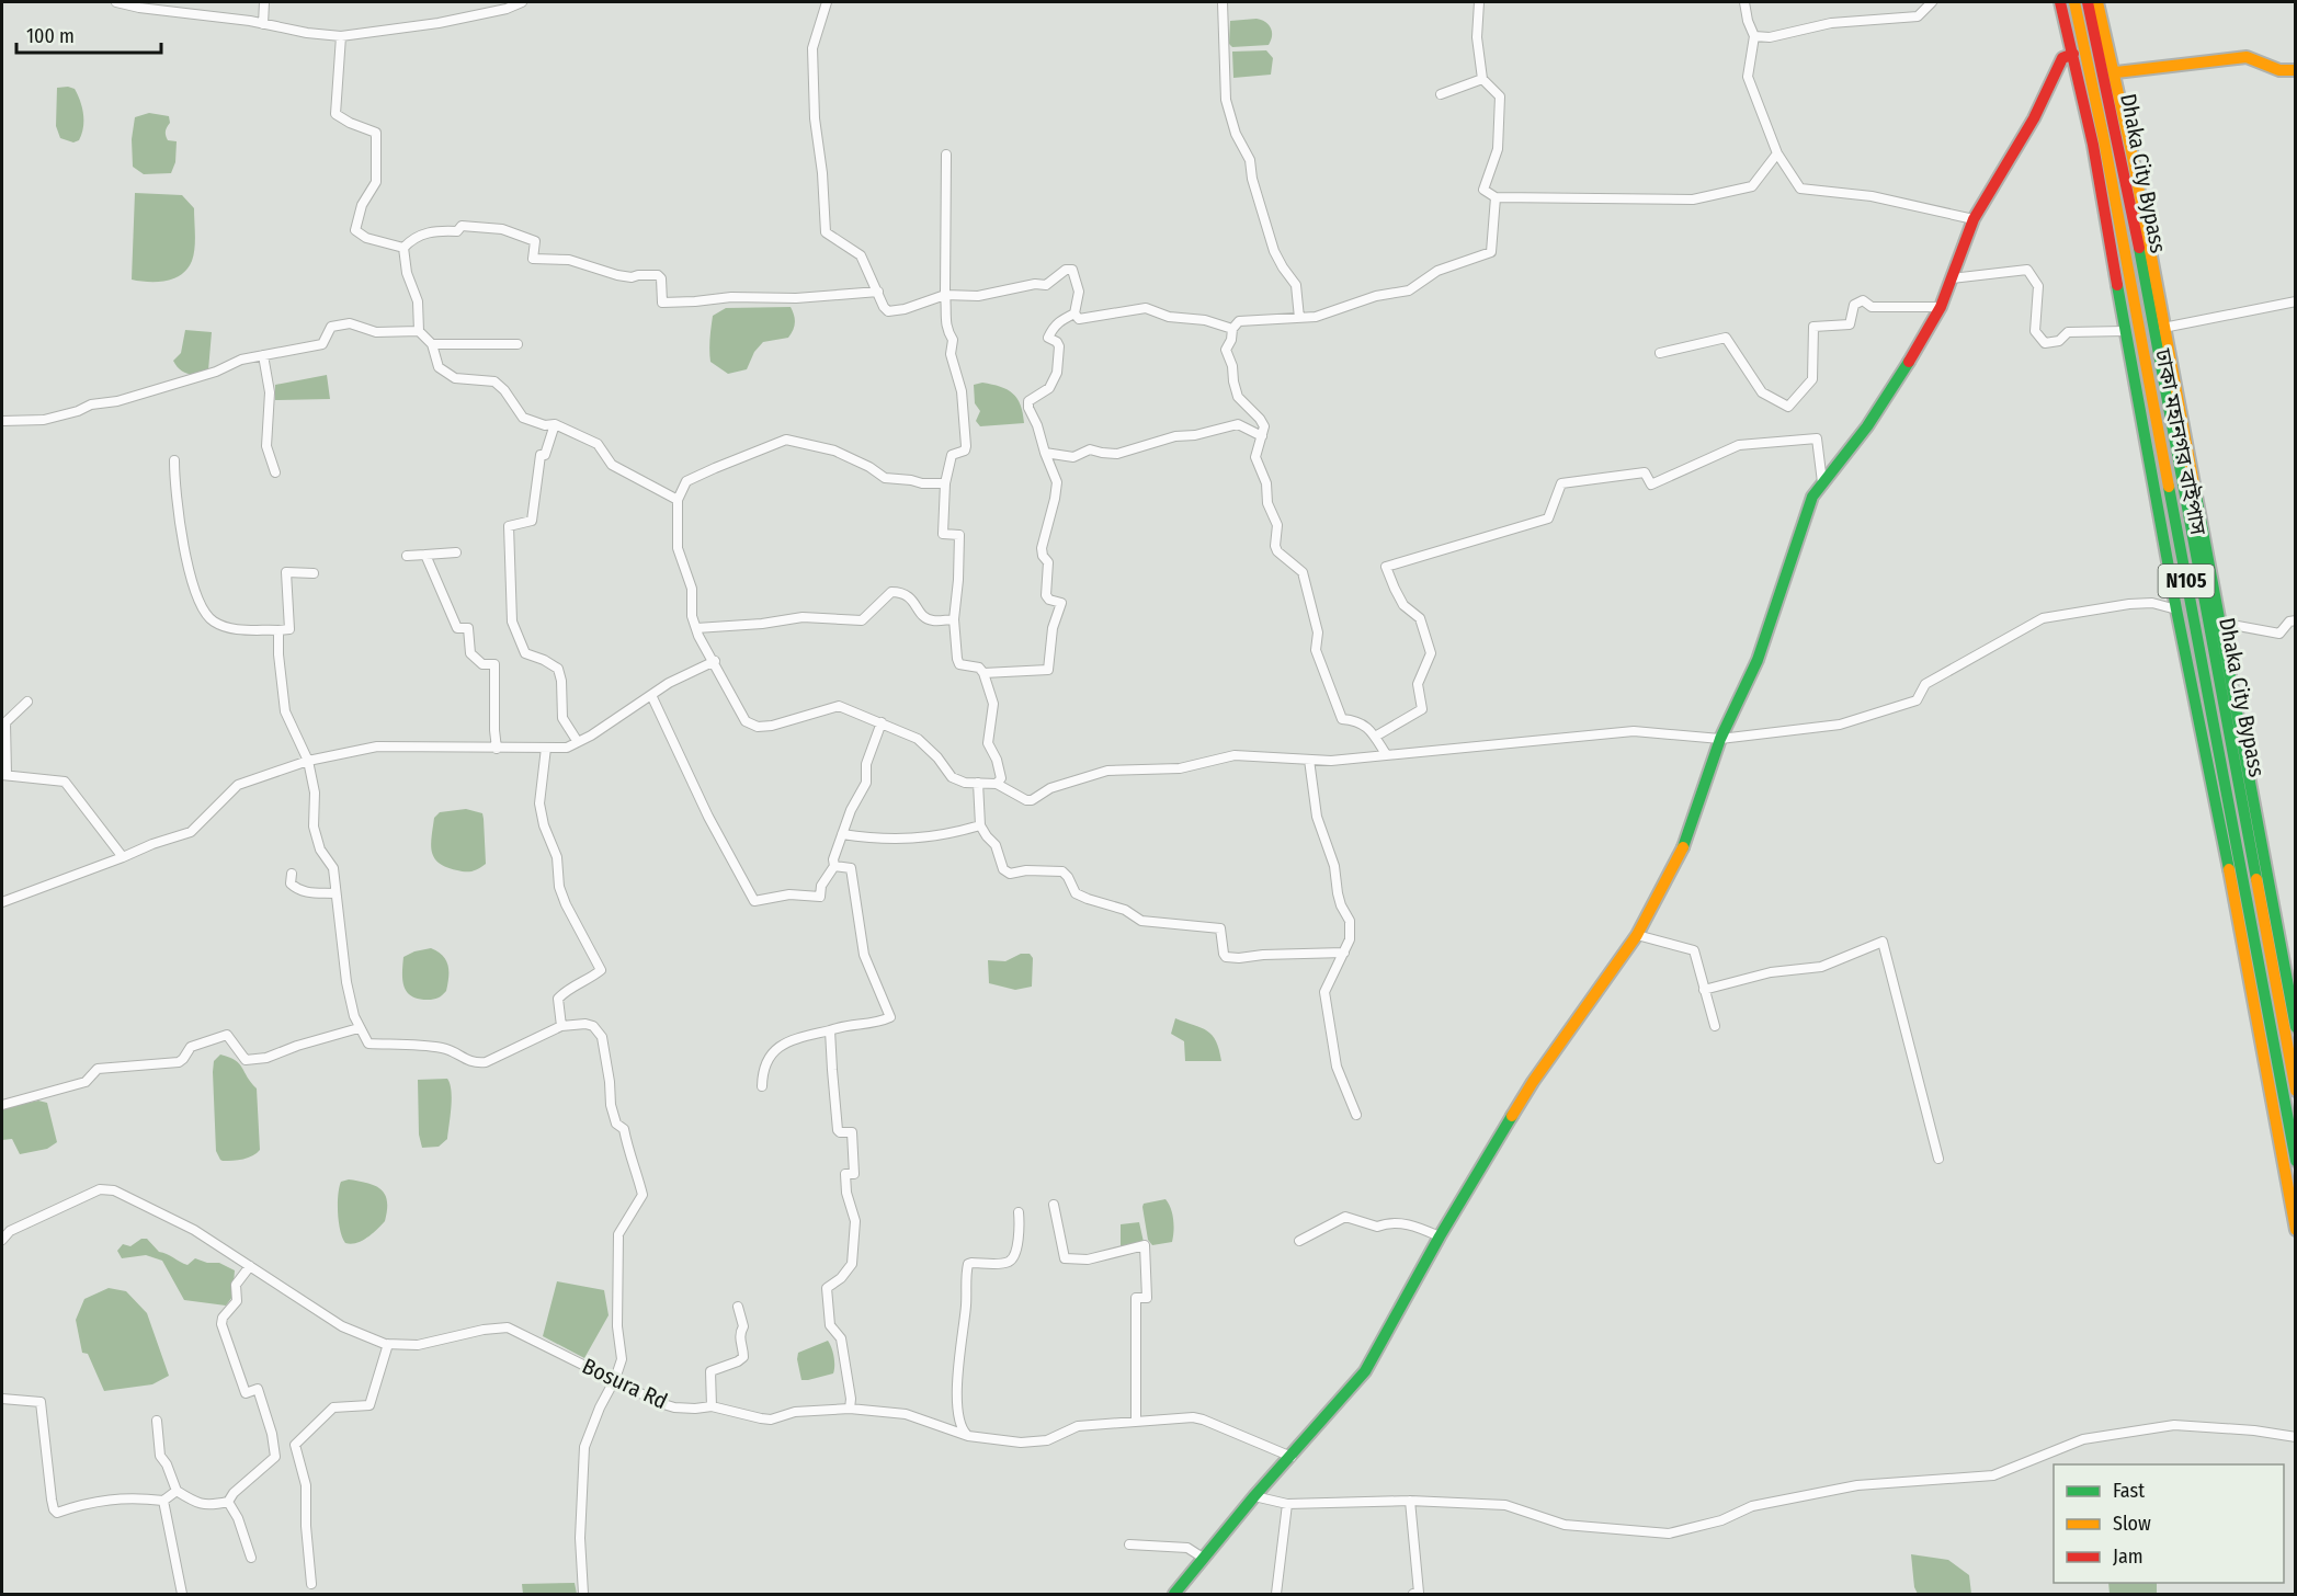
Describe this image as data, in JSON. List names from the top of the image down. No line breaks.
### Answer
{"streets":{"main road":["Dhaka City Bypass","ঢাকা মহানগর বাইপাস","N105"],"street":["Bosura Rd"]},"legend":["Fast","Slow","Jam"],"scale_bar":"100 m"}
